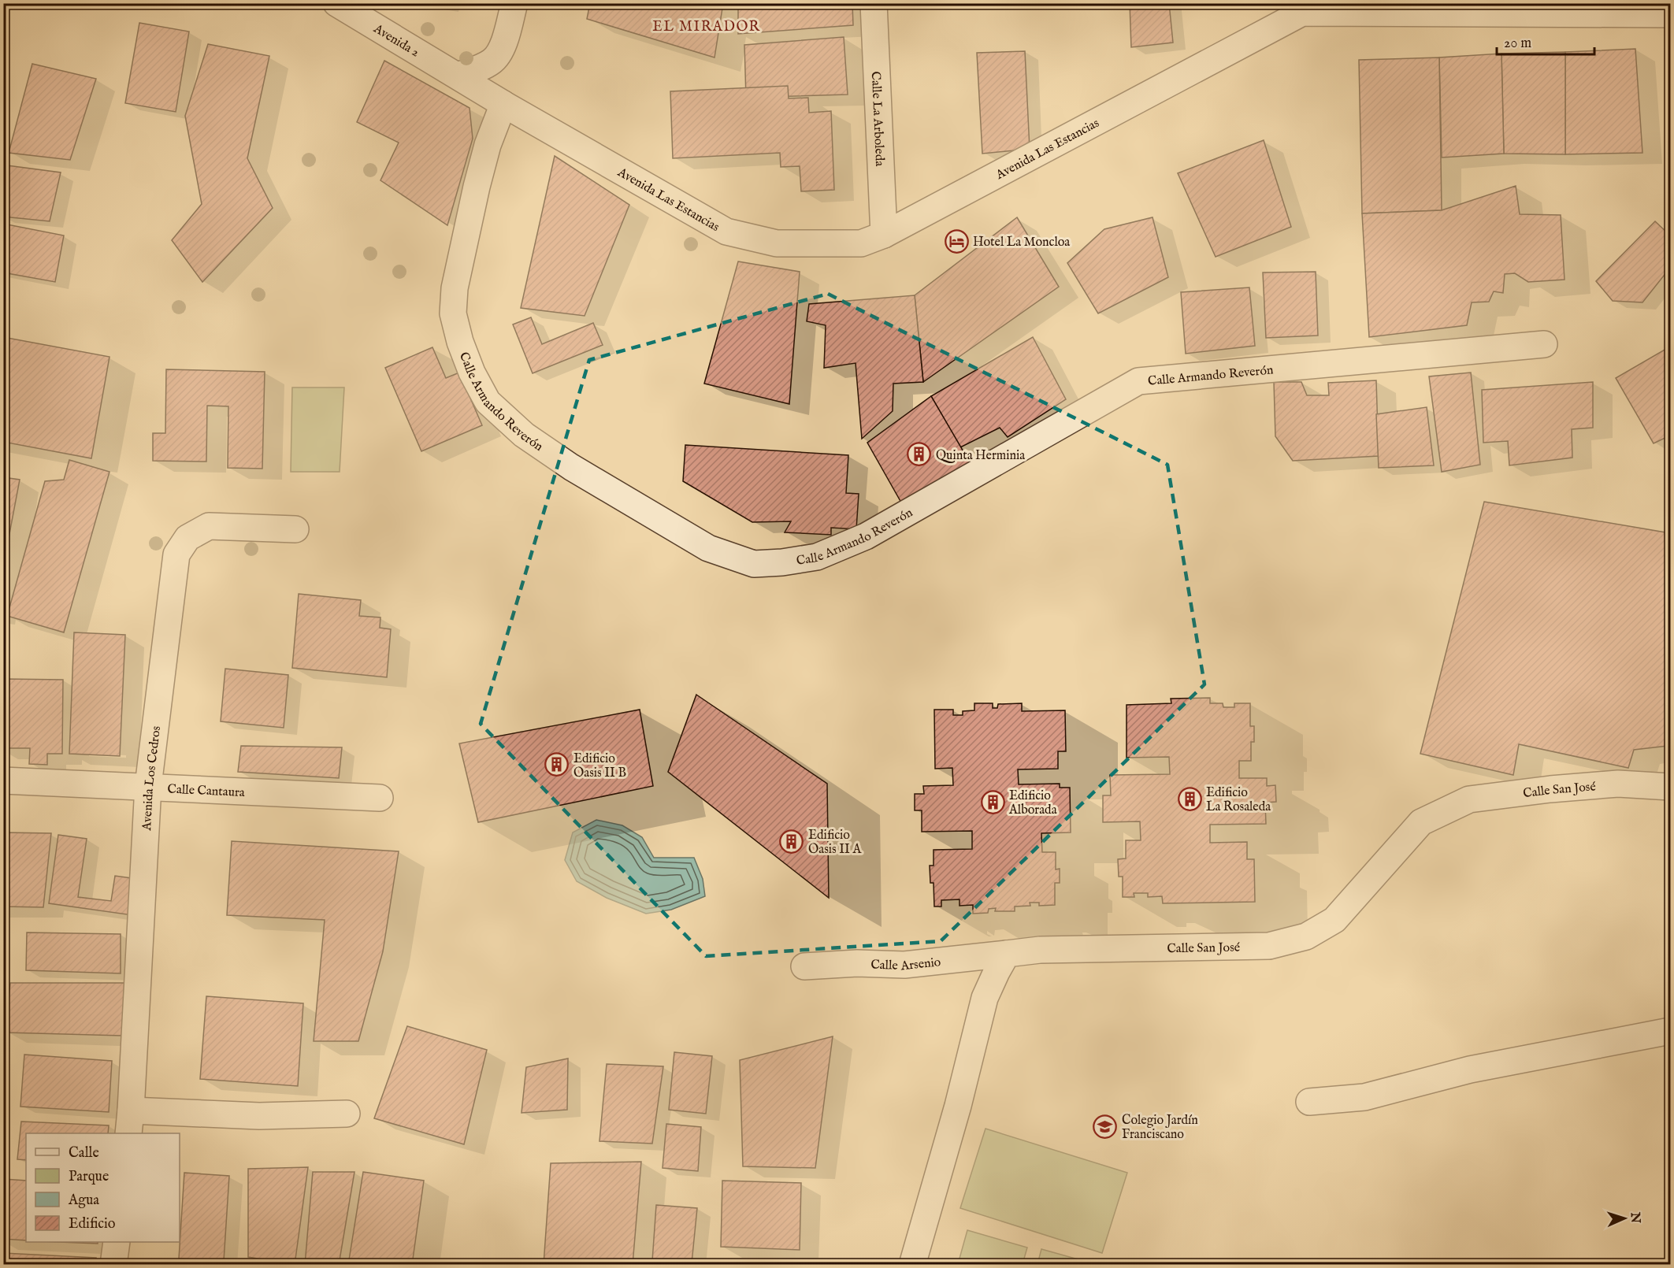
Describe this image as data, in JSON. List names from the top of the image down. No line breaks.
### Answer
{"streets":{"street":["Avenida 2","Calle La Arboleda","Avenida Las Estancias","Calle Armando Reverón","Avenida Los Cedros","Calle Cantaura","Calle San José","Calle Arsenio"]},"crossings":[["Avenida 2","Avenida Las Estancias"],["Calle La Arboleda","Avenida Las Estancias"],["Avenida Las Estancias","Calle Armando Reverón"],["Avenida Los Cedros","Calle Cantaura"],["Calle San José","Calle Arsenio"]],"districts":["EL MIRADOR"],"places":{"hotel":["Hotel La Moncloa"],"building":["Quinta Herminia","Edificio Oasis II B","Edificio La Rosaleda","Edificio Alborada","Edificio Oasis II A"],"school or university":["Colegio Jardín Franciscano"]},"legend":["Calle","Parque","Agua","Edificio"],"scale_bar":"20 m","north":"right"}
